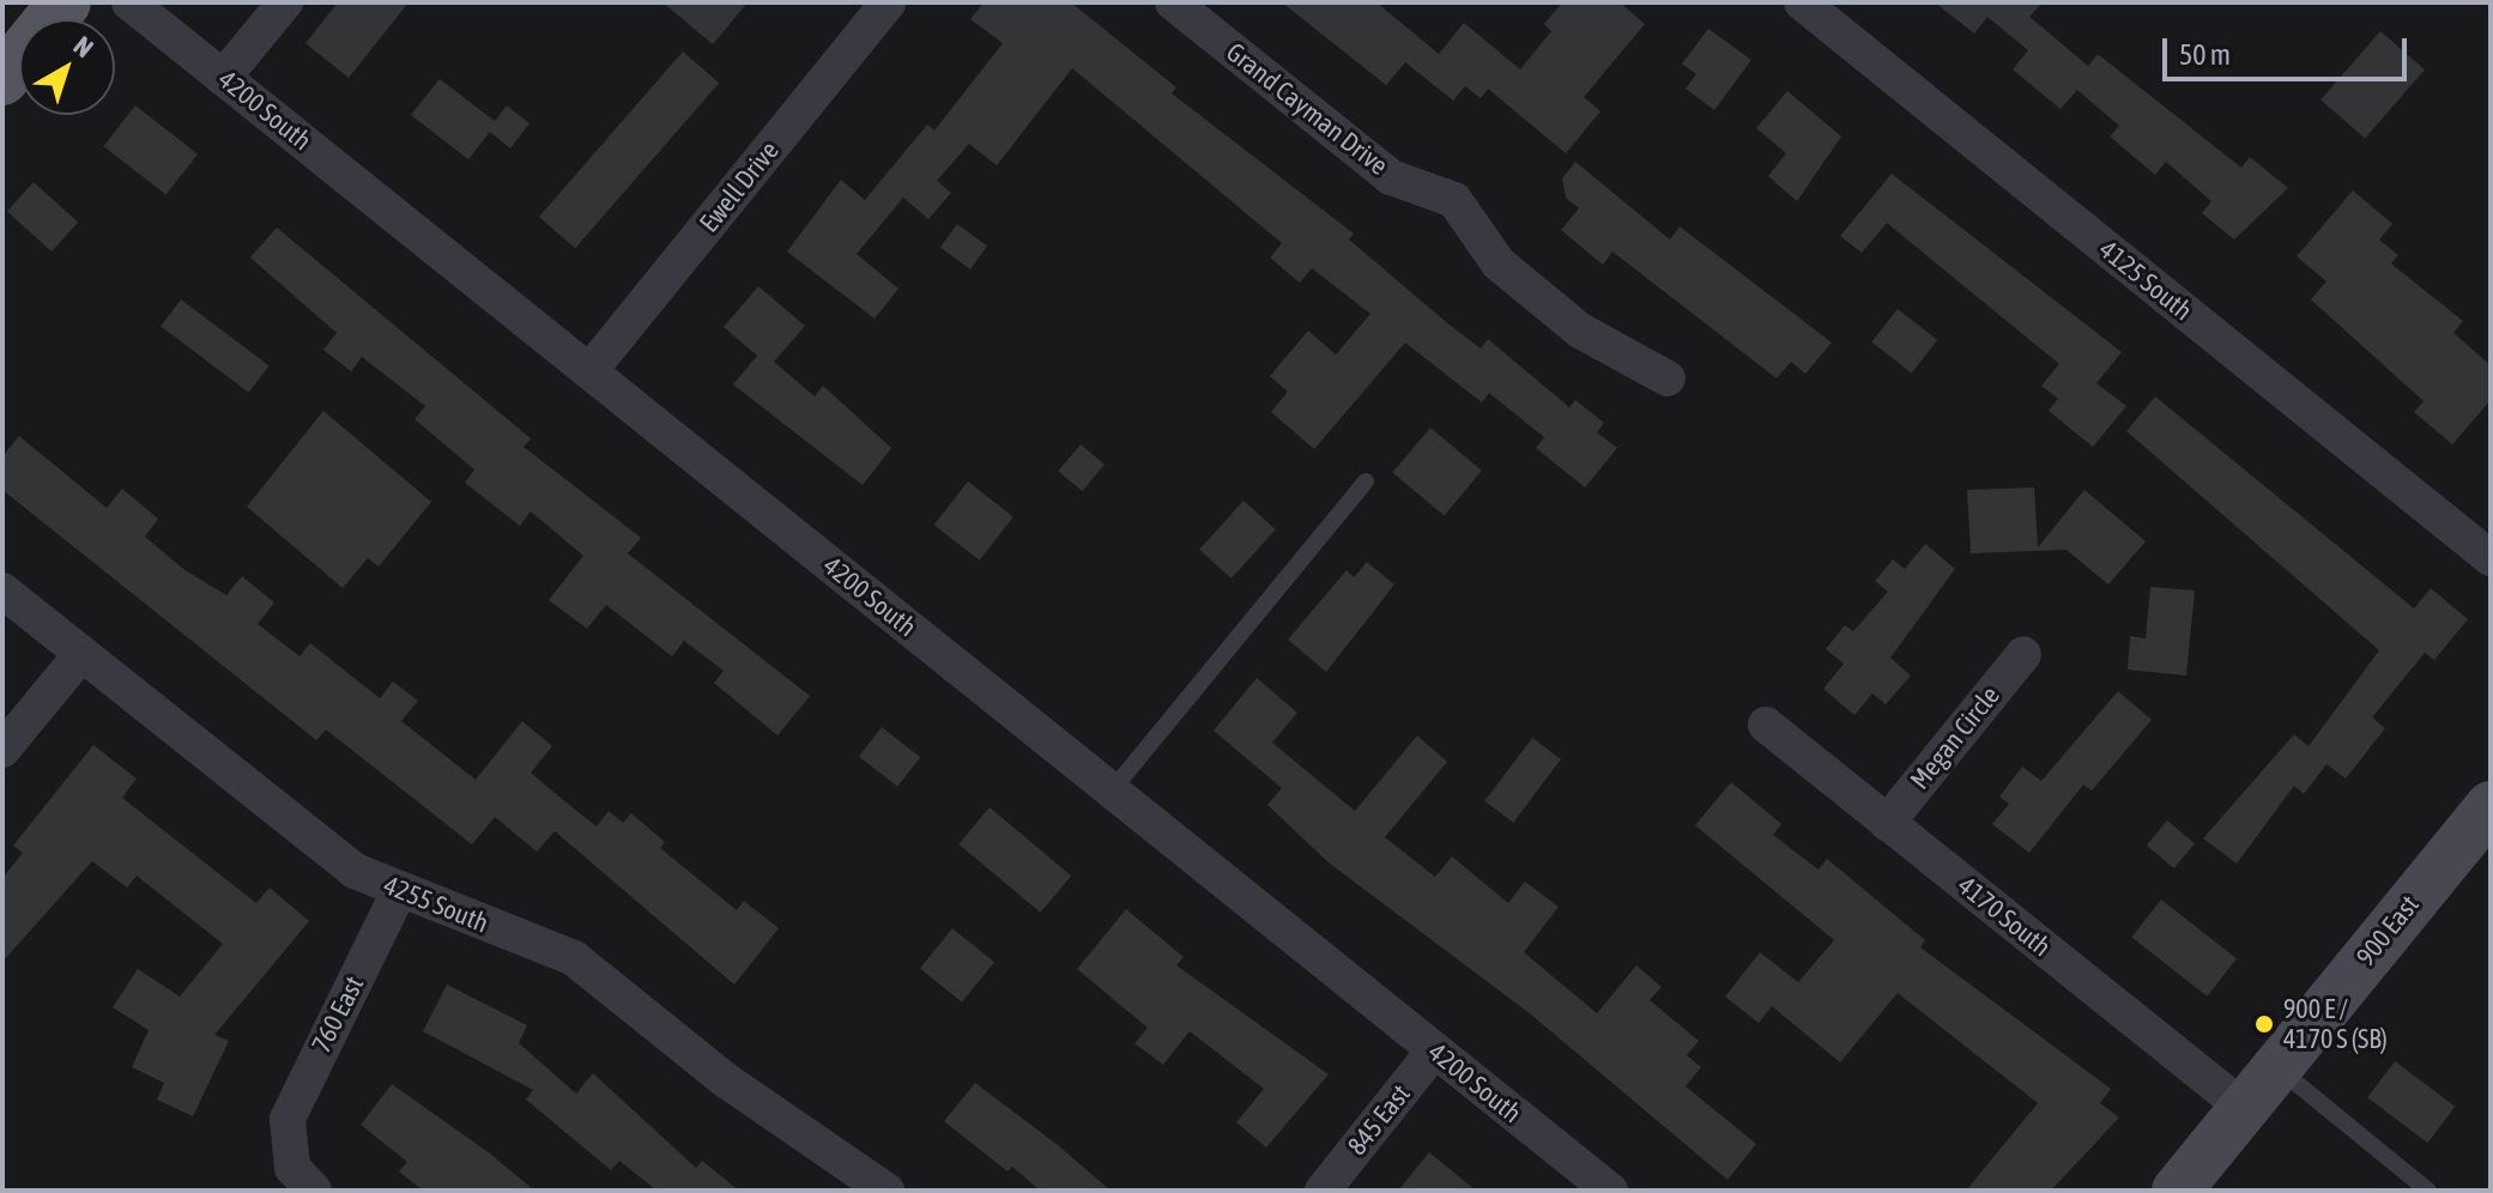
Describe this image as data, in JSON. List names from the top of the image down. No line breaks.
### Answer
{"streets":{"main road":["900 East"],"street":["Grand Cayman Drive","4200 South","Ewell Drive","4125 South","Megan Circle","4255 South","4170 South","760 East","845 East"]},"crossings":[["4200 South","Ewell Drive"],["4200 South","845 East"],["Megan Circle","4170 South"],["4255 South","760 East"],["4170 South","900 East"]],"places":["900 E / 4170 S (SB)"],"scale_bar":"50 m","north":"top right"}
